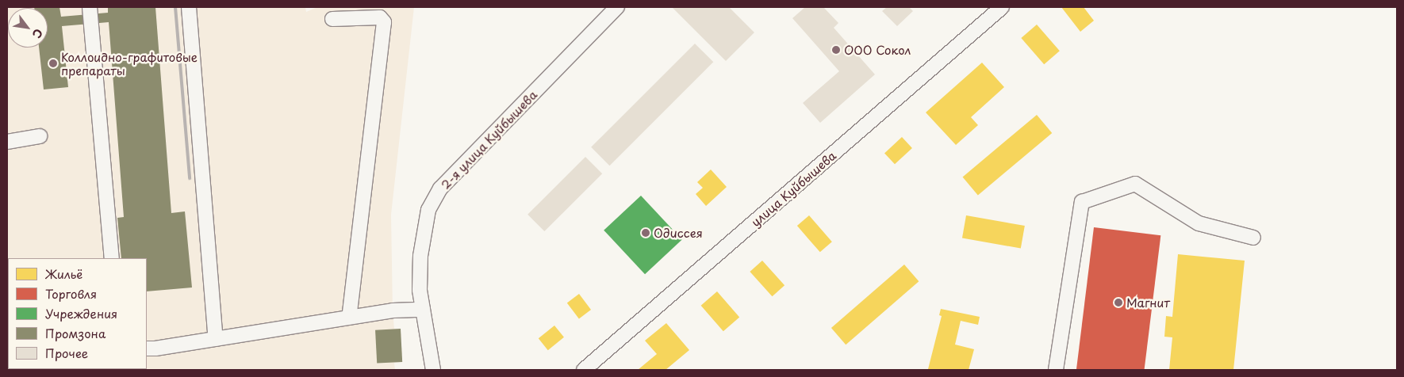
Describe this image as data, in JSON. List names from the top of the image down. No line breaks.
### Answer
{"streets":{"street":["2-я улица Куйбышева","улица Куйбышева"]},"places":["ООО Сокол","Коллоидно-графитовые препараты","Одиссея","Магнит"],"legend":["Жильё","Торговля","Учреждения","Промзона","Прочее"],"north":"bottom right"}
